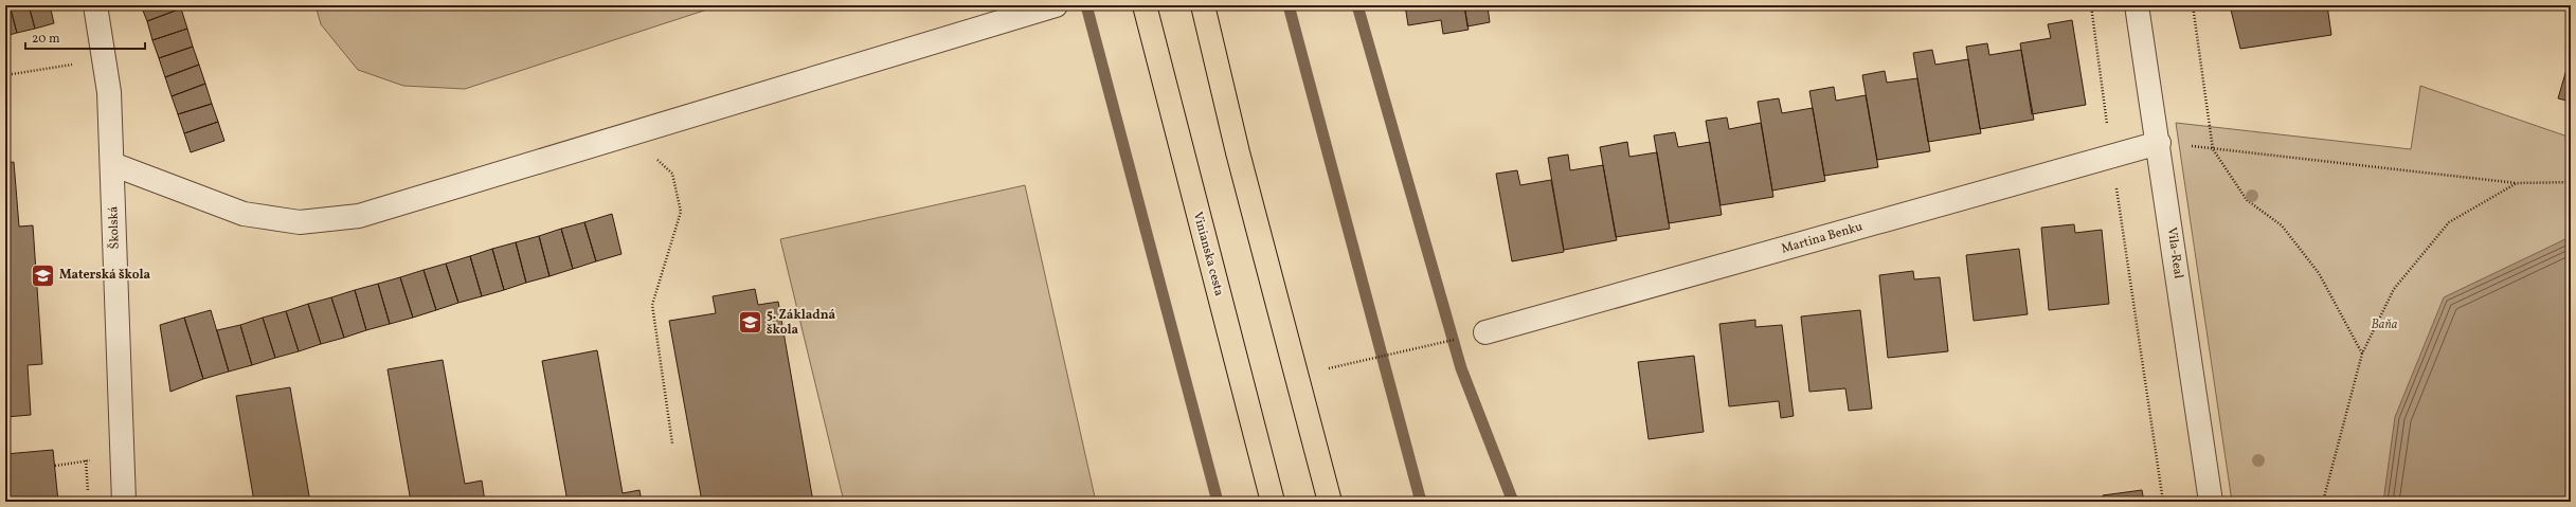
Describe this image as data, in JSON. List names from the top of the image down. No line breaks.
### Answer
{"streets":{"main road":["Vinianska cesta"],"street":["Školská","Martina Benku","Vila-Real"]},"crossings":[["Martina Benku","Vila-Real"]],"parks":["Baňa"],"places":{"school or university":["Materská škola","5. Základná škola"]},"scale_bar":"20 m"}
